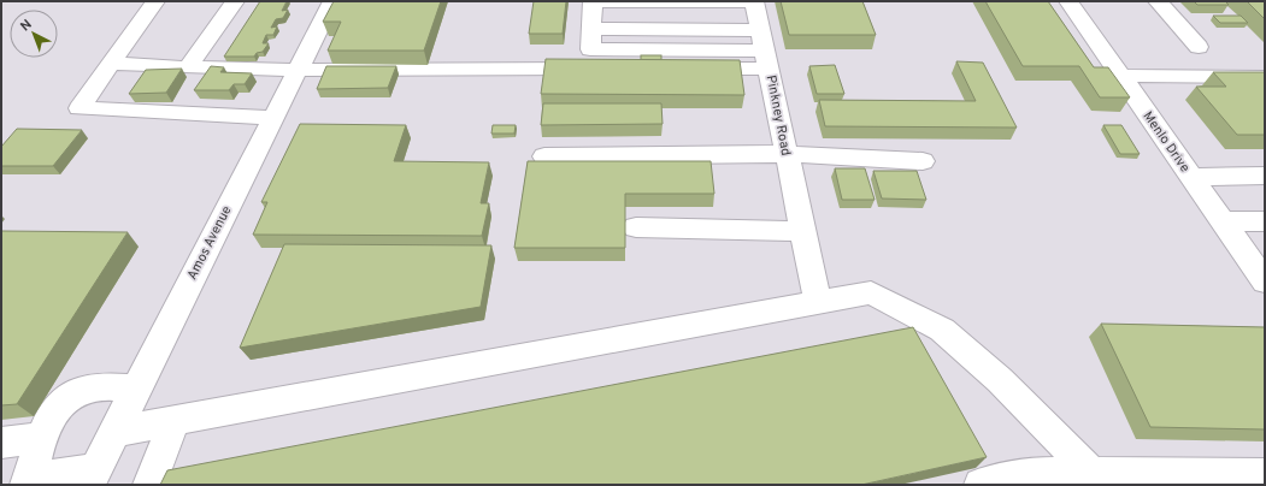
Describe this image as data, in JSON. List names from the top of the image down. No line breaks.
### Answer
{"streets":{"street":["Pinkney Road","Menlo Drive","Amos Avenue"]},"north":"top left"}
